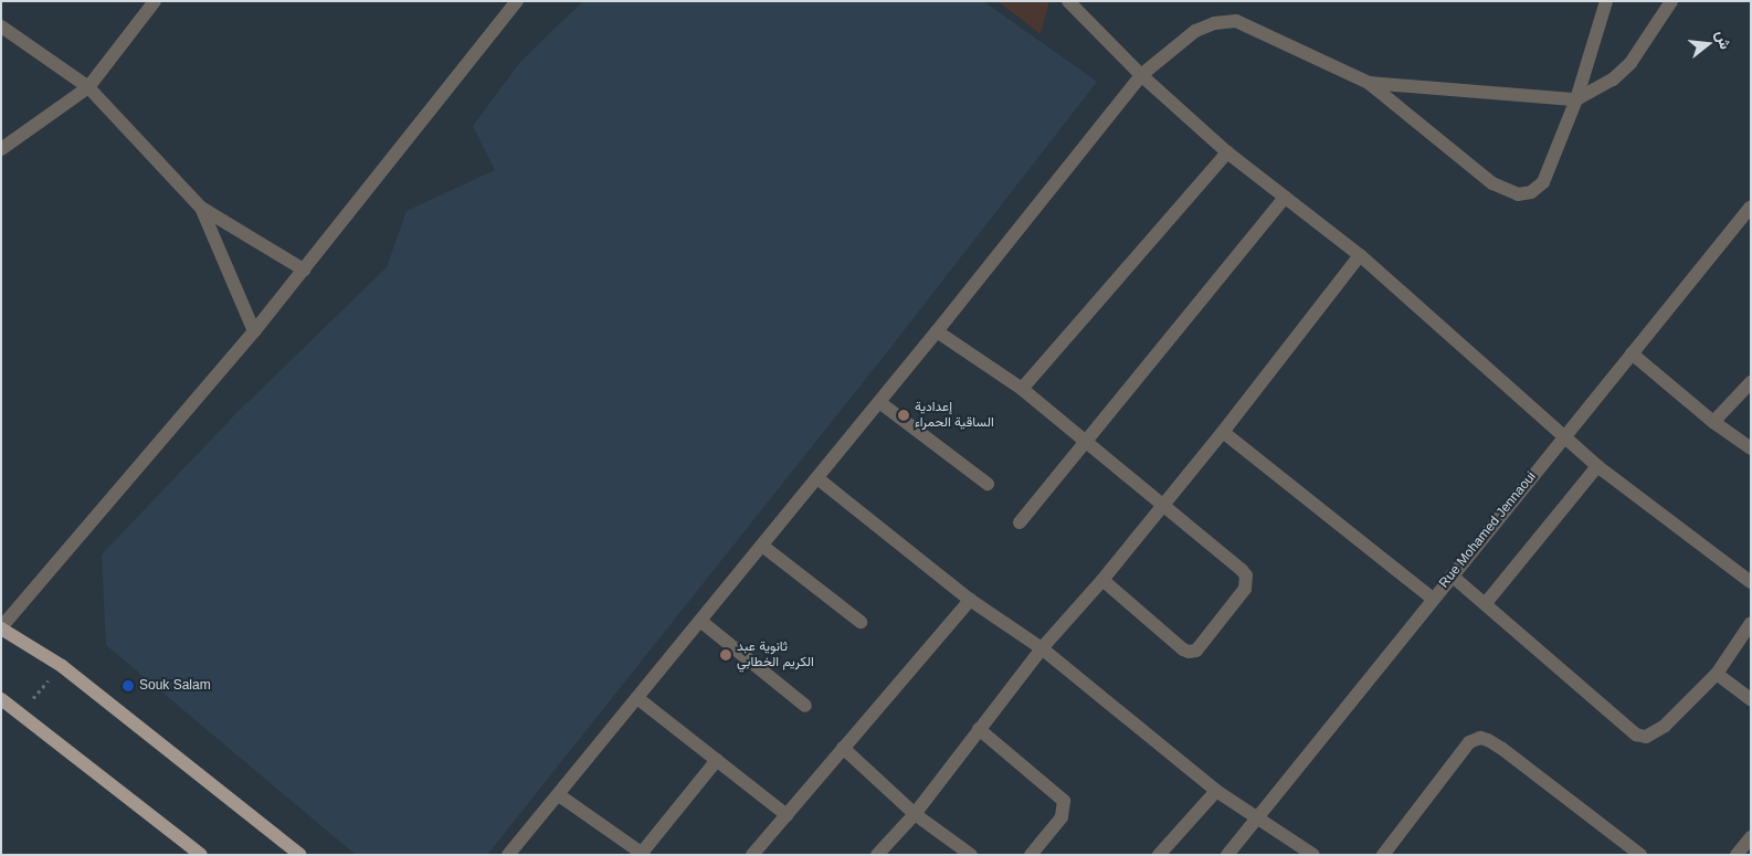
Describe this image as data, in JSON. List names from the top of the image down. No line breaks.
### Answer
{"streets":{"street":["Rue Mohamed Jennaoui"]},"places":["إعدادية الساقية الحمراء","ثانوية عبد الكريم الخطابي","Souk Salam"],"north":"right"}
